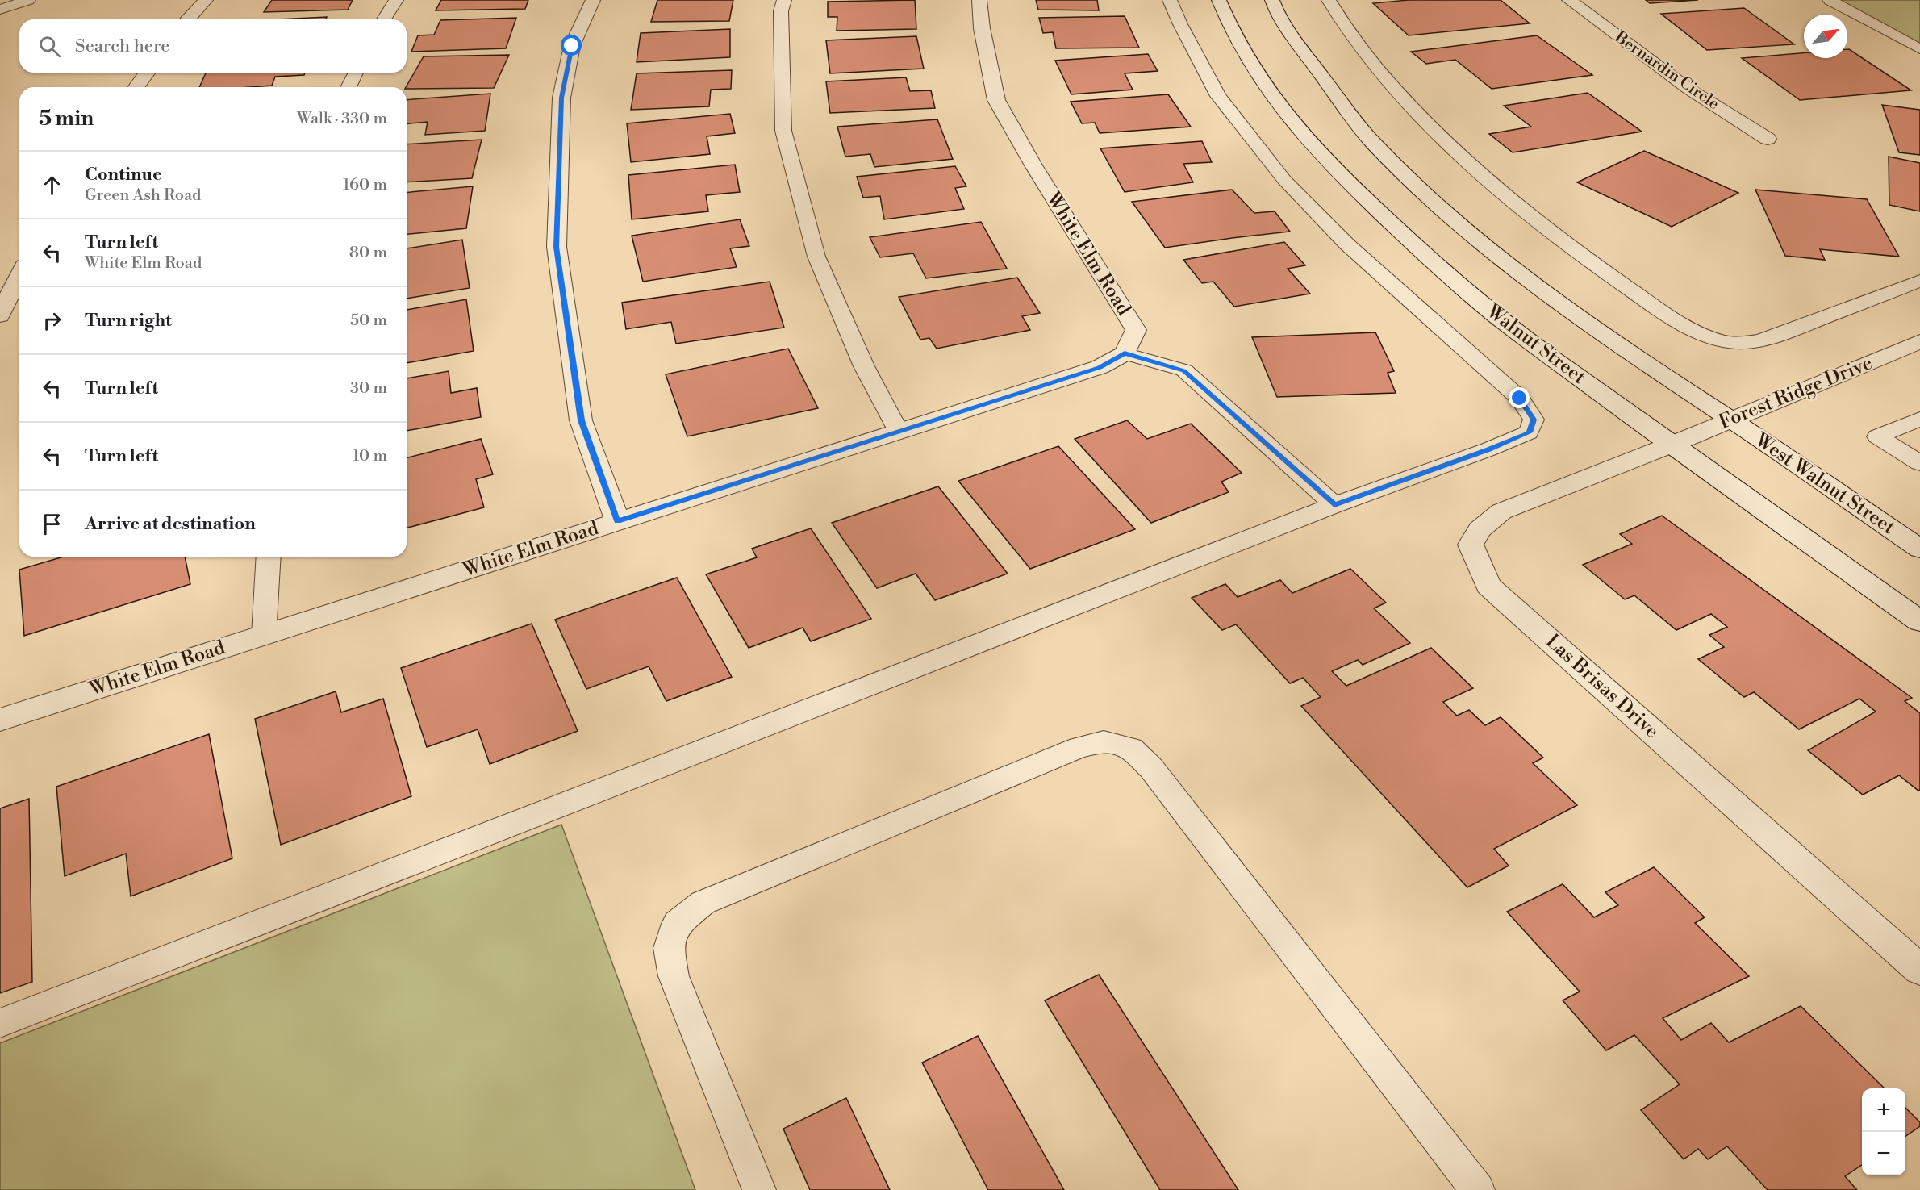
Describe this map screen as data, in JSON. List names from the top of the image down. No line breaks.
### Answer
{"streets":{"street":["Bernardin Circle","White Elm Road","Walnut Street","Forest Ridge Drive","West Walnut Street","Las Brisas Drive"]},"crossings":[["Walnut Street","Forest Ridge Drive"],["Walnut Street","Las Brisas Drive"],["Forest Ridge Drive","West Walnut Street"],["Forest Ridge Drive","Las Brisas Drive"]],"north":"top right","page":{"search":"Search here","heading":["5 min","Walk · 330 m"],"list":[["Continue","Green Ash Road","160 m"],["Turn left","White Elm Road","80 m"],["Turn right","50 m"],["Turn left","30 m"],["Turn left","10 m"],"Arrive at destination"],"map_buttons":["+","−"]}}
